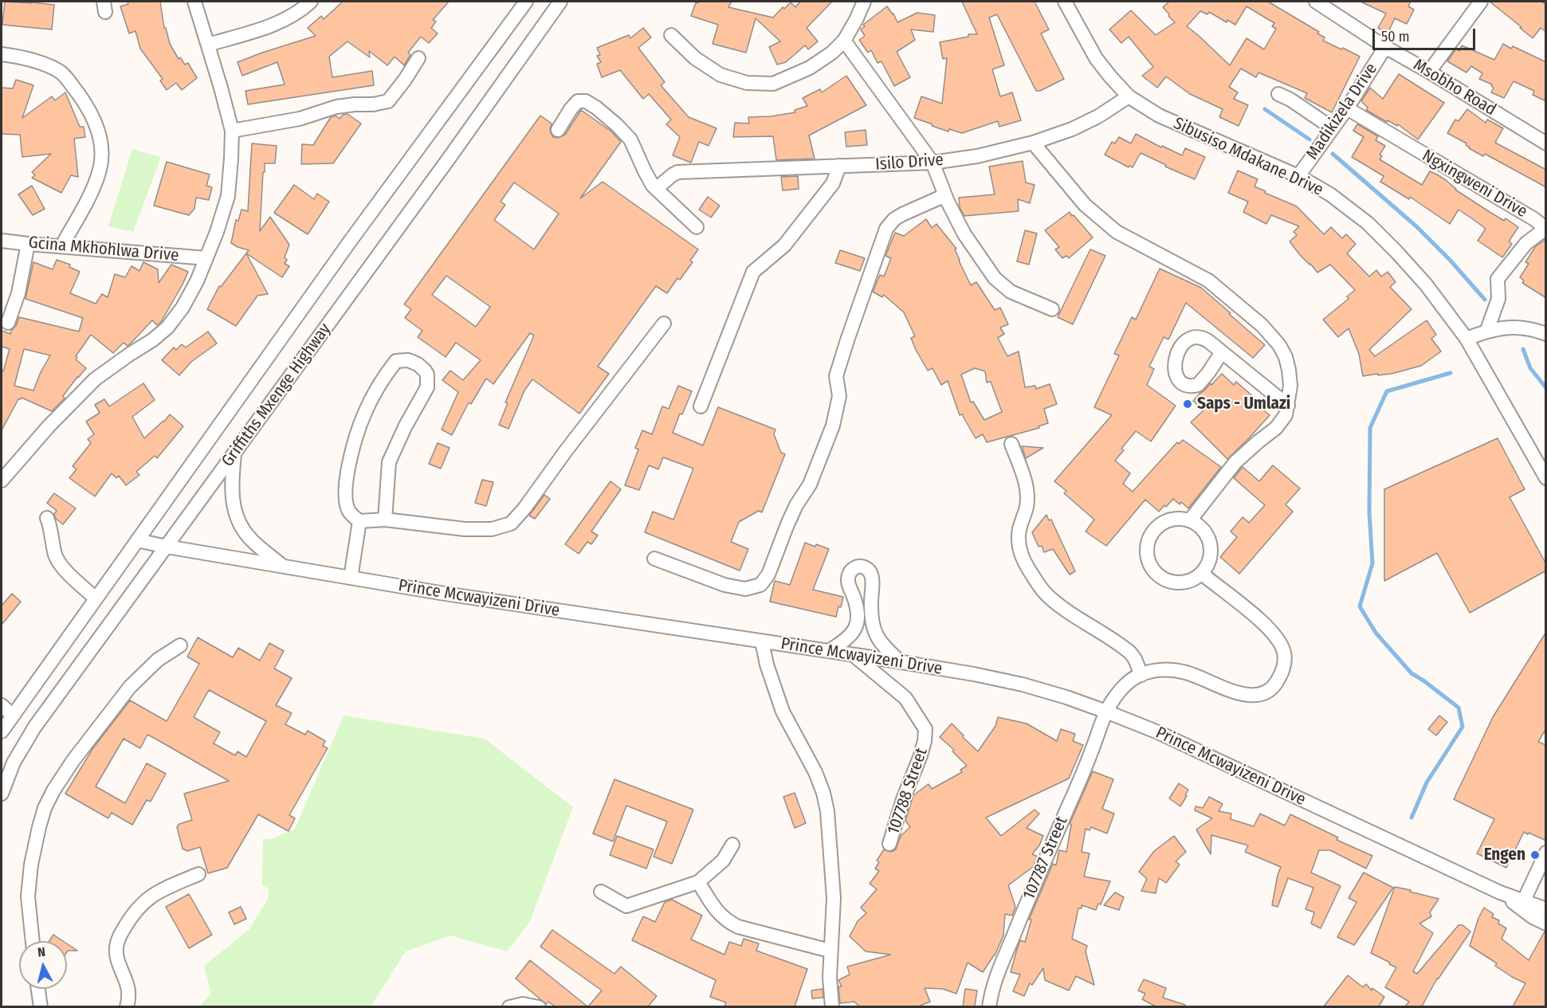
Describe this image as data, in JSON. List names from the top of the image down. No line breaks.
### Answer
{"streets":{"street":["Msobho Road","Madikizela Drive","Sibusiso Mdakane Drive","Isilo Drive","Ngxingweni Drive","Gcina Mkhohlwa Drive","Griffiths Mxenge Highway","Prince Mcwayizeni Drive","107788 Street","107787 Street"]},"crossings":[["Msobho Road","Madikizela Drive"],["Madikizela Drive","Sibusiso Mdakane Drive"],["Madikizela Drive","Ngxingweni Drive"],["Sibusiso Mdakane Drive","Isilo Drive"],["Griffiths Mxenge Highway","Prince Mcwayizeni Drive"],["Prince Mcwayizeni Drive","107788 Street"],["Prince Mcwayizeni Drive","107787 Street"]],"places":["Saps - Umlazi","Engen"],"scale_bar":"50 m","north":"top"}
